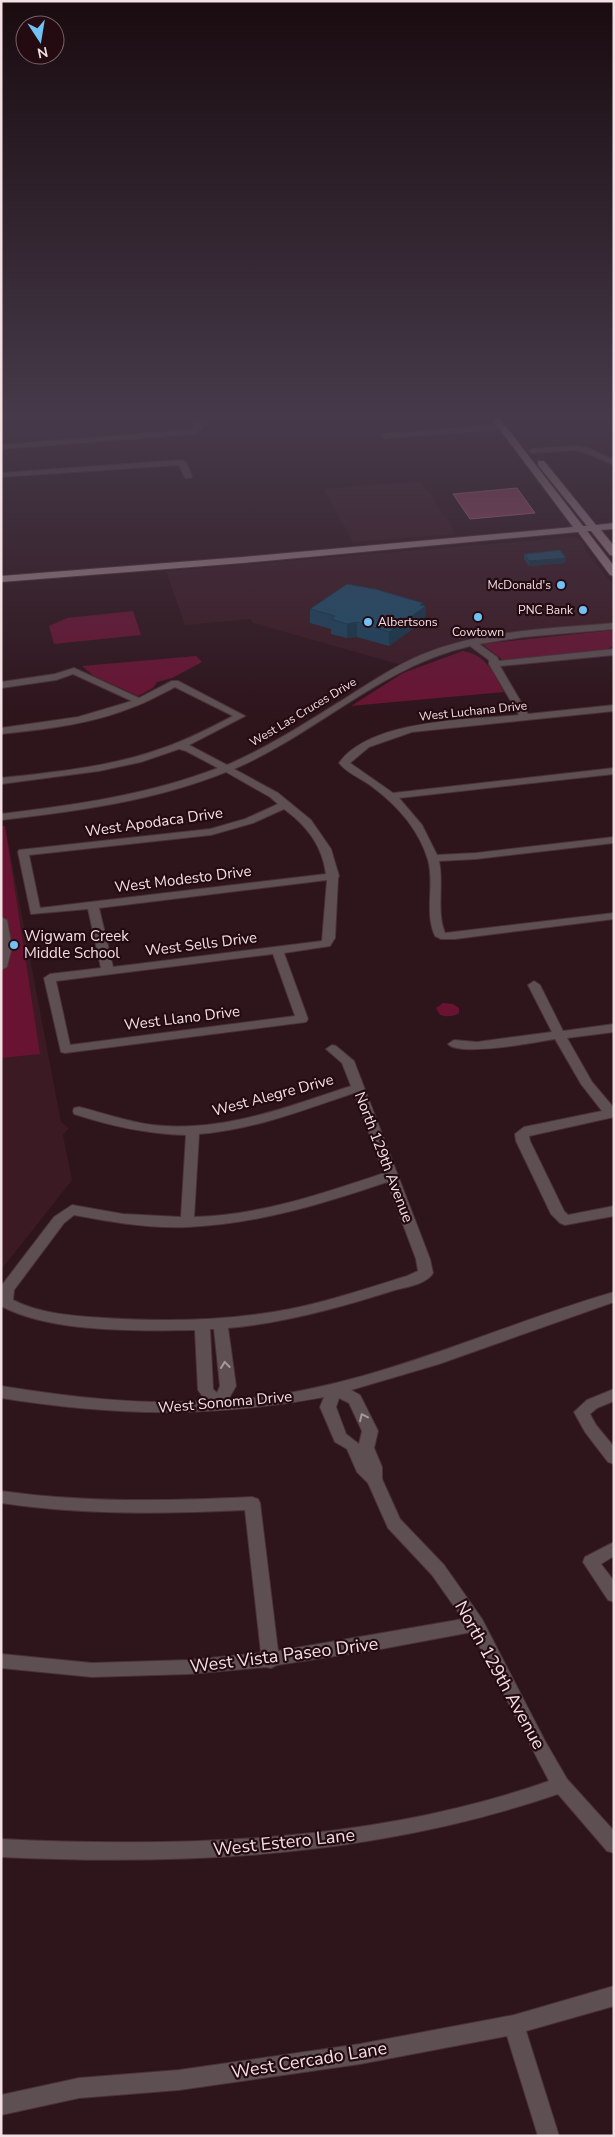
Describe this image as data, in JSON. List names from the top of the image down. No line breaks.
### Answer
{"streets":{"street":["West Luchana Drive","West Las Cruces Drive","West Apodaca Drive","West Modesto Drive","West Sells Drive","West Llano Drive","West Alegre Drive","North 129th Avenue","West Sonoma Drive","West Vista Paseo Drive","West Estero Lane","West Cercado Lane"]},"crossings":[["West Apodaca Drive","West Modesto Drive"],["West Modesto Drive","West Sells Drive"],["West Sells Drive","West Llano Drive"],["West Alegre Drive","North 129th Avenue"],["North 129th Avenue","West Sonoma Drive"],["North 129th Avenue","West Vista Paseo Drive"],["North 129th Avenue","West Estero Lane"]],"places":["McDonald's","PNC Bank","Cowtown","Albertsons","Wigwam Creek Middle School"],"north":"bottom"}
